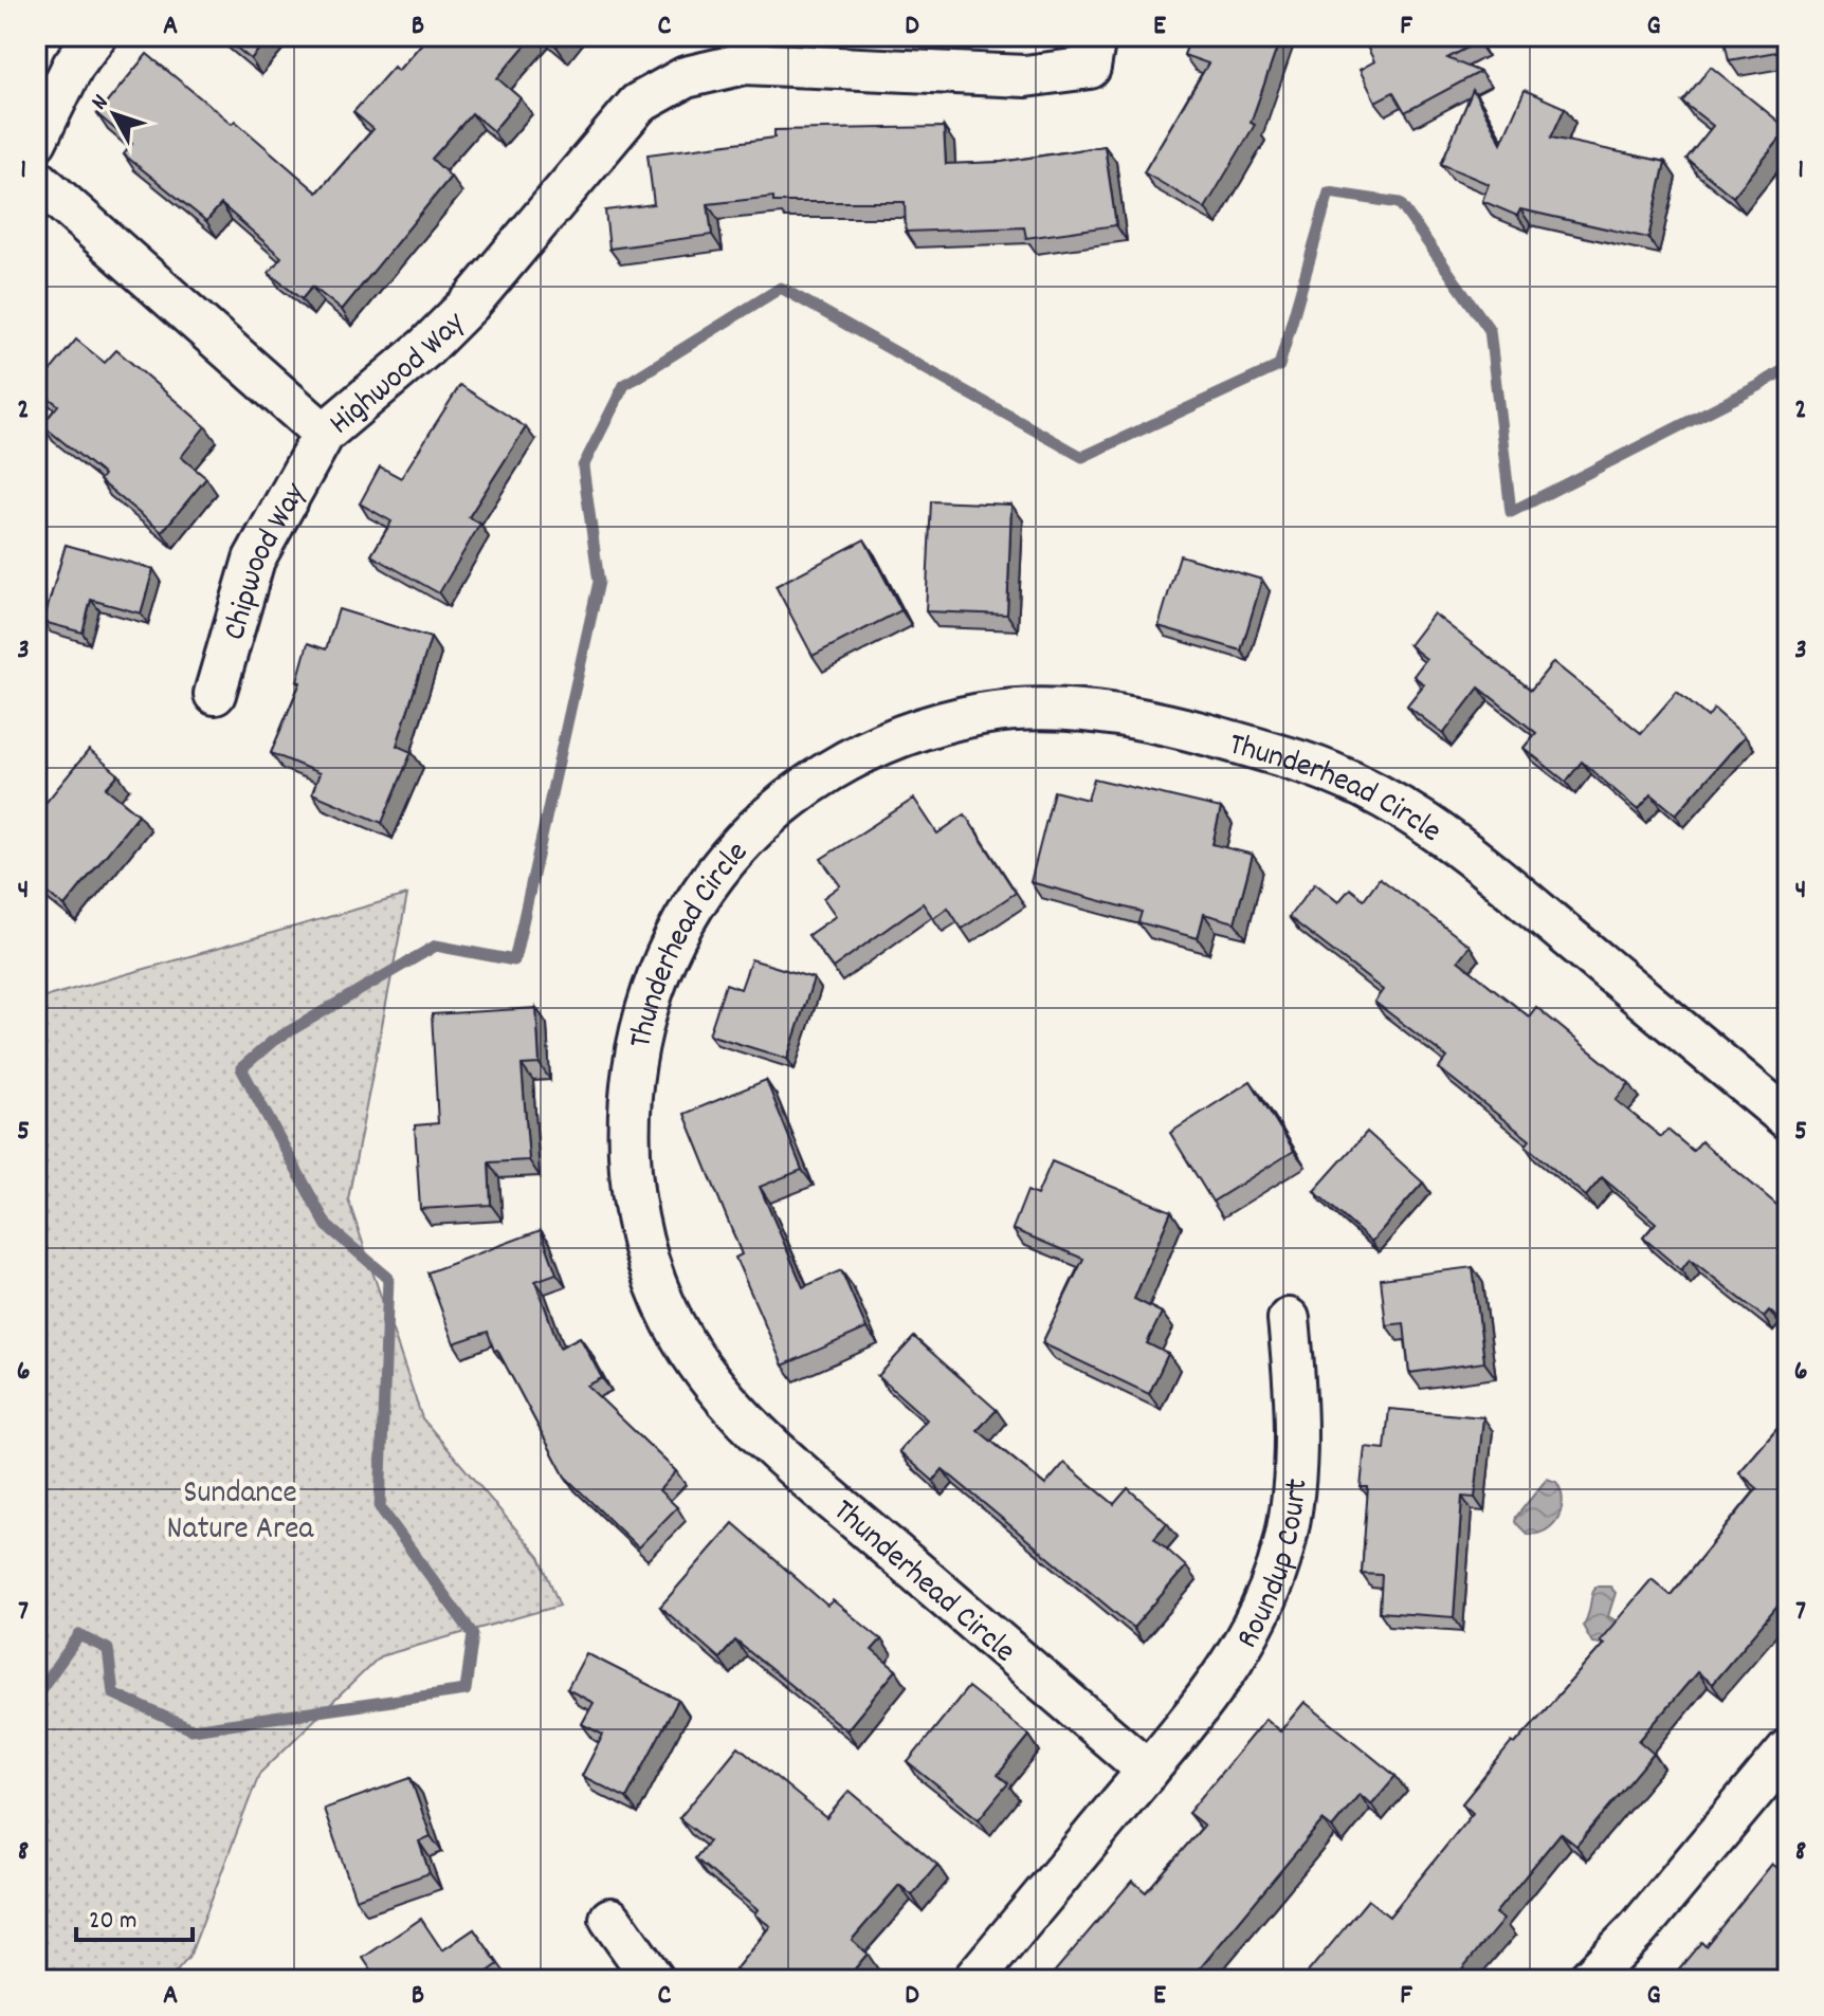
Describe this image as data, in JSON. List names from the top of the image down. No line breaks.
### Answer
{"streets":{"street":["Highwood Way","Chipwood Way","Thunderhead Circle","Roundup Court"]},"crossings":[["Highwood Way","Chipwood Way"],["Thunderhead Circle","Roundup Court"]],"parks":["Sundance Nature Area"],"scale_bar":"20 m","north":"top left","grid":{"columns":["A","B","C","D","E","F","G"],"rows":["1","2","3","4","5","6","7","8"]}}
